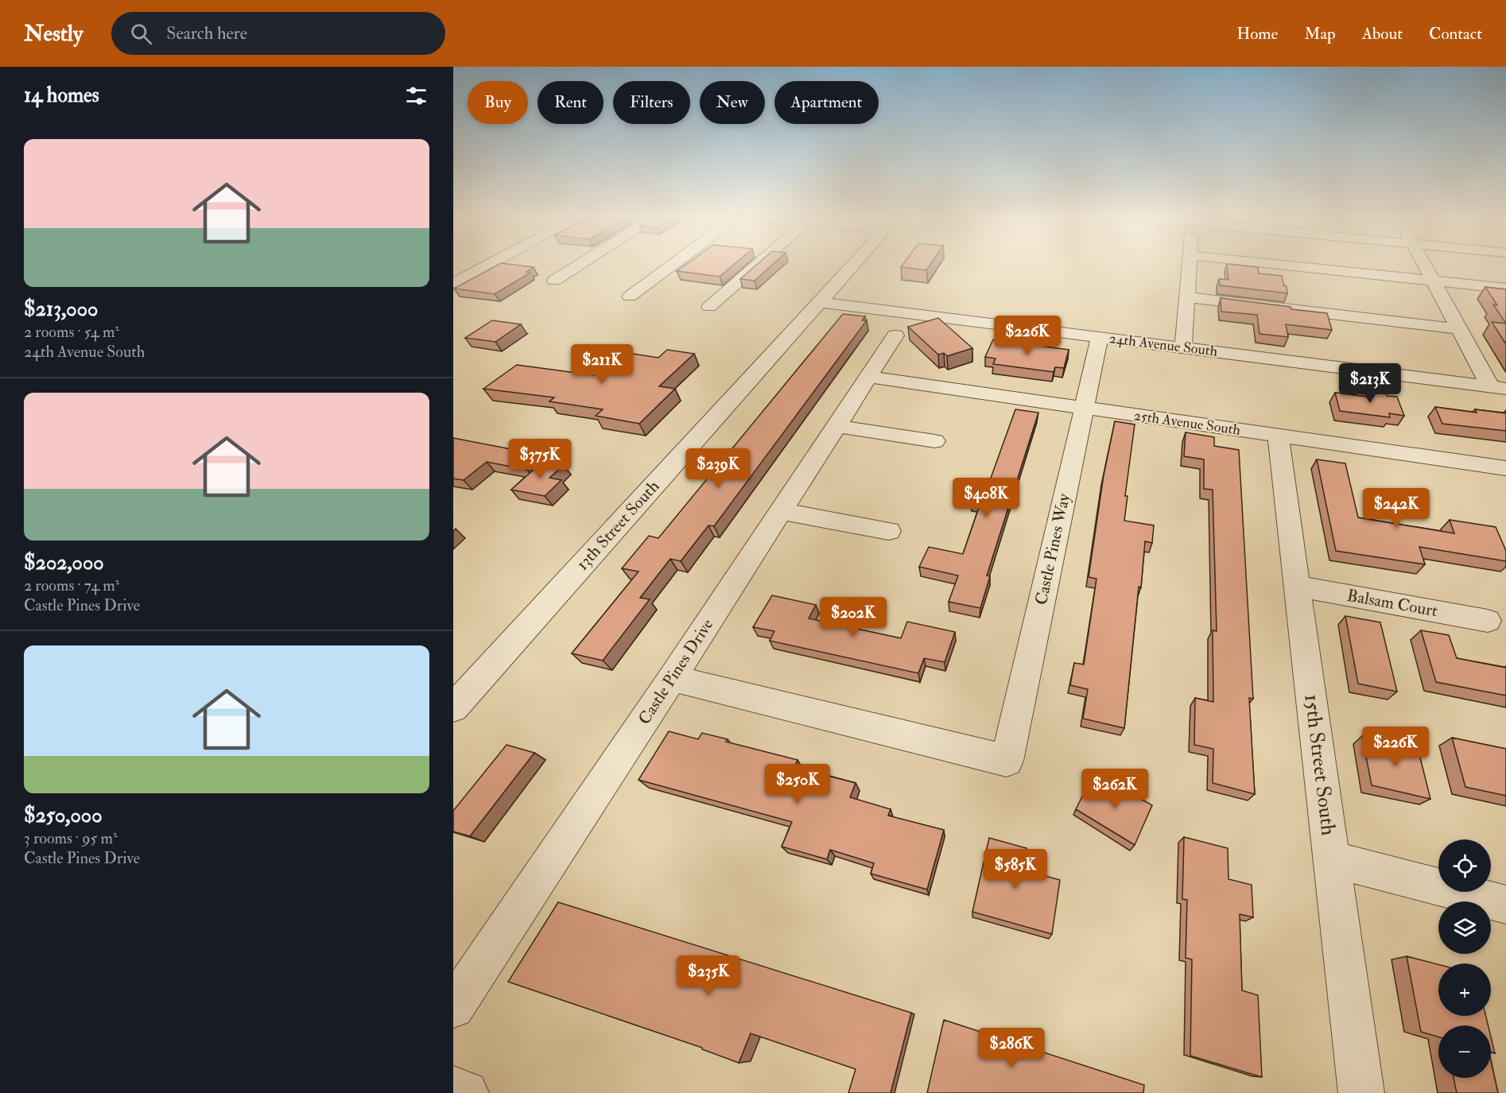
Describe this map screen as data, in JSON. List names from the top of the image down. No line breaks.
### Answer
{"streets":{"street":["24th Avenue South","25th Avenue South","13th Street South","Castle Pines Way","Balsam Court","Castle Pines Drive","15th Street South"]},"crossings":[["24th Avenue South","13th Street South"],["24th Avenue South","Castle Pines Way"],["25th Avenue South","Castle Pines Way"],["25th Avenue South","Castle Pines Drive"],["25th Avenue South","15th Street South"],["Castle Pines Way","Castle Pines Drive"],["Balsam Court","15th Street South"]],"page":{"header":"Nestly","search":"Search here","nav":["Home","Map","About","Contact"],"heading":"14 homes","chip":["Buy","Rent","Filters","New","Apartment"],"list":[{"name":"$213,000","note":"2 rooms · 54 m² · 24th Avenue South"},{"name":"$202,000","note":"2 rooms · 74 m² · Castle Pines Drive"},{"name":"$250,000","note":"3 rooms · 95 m² · Castle Pines Drive"}],"price":["$226K","$211K","$213K","$375K","$239K","$408K","$242K","$202K","$226K","$250K","$262K","$585K","$235K","$286K"],"map_buttons":["+","−"]}}
